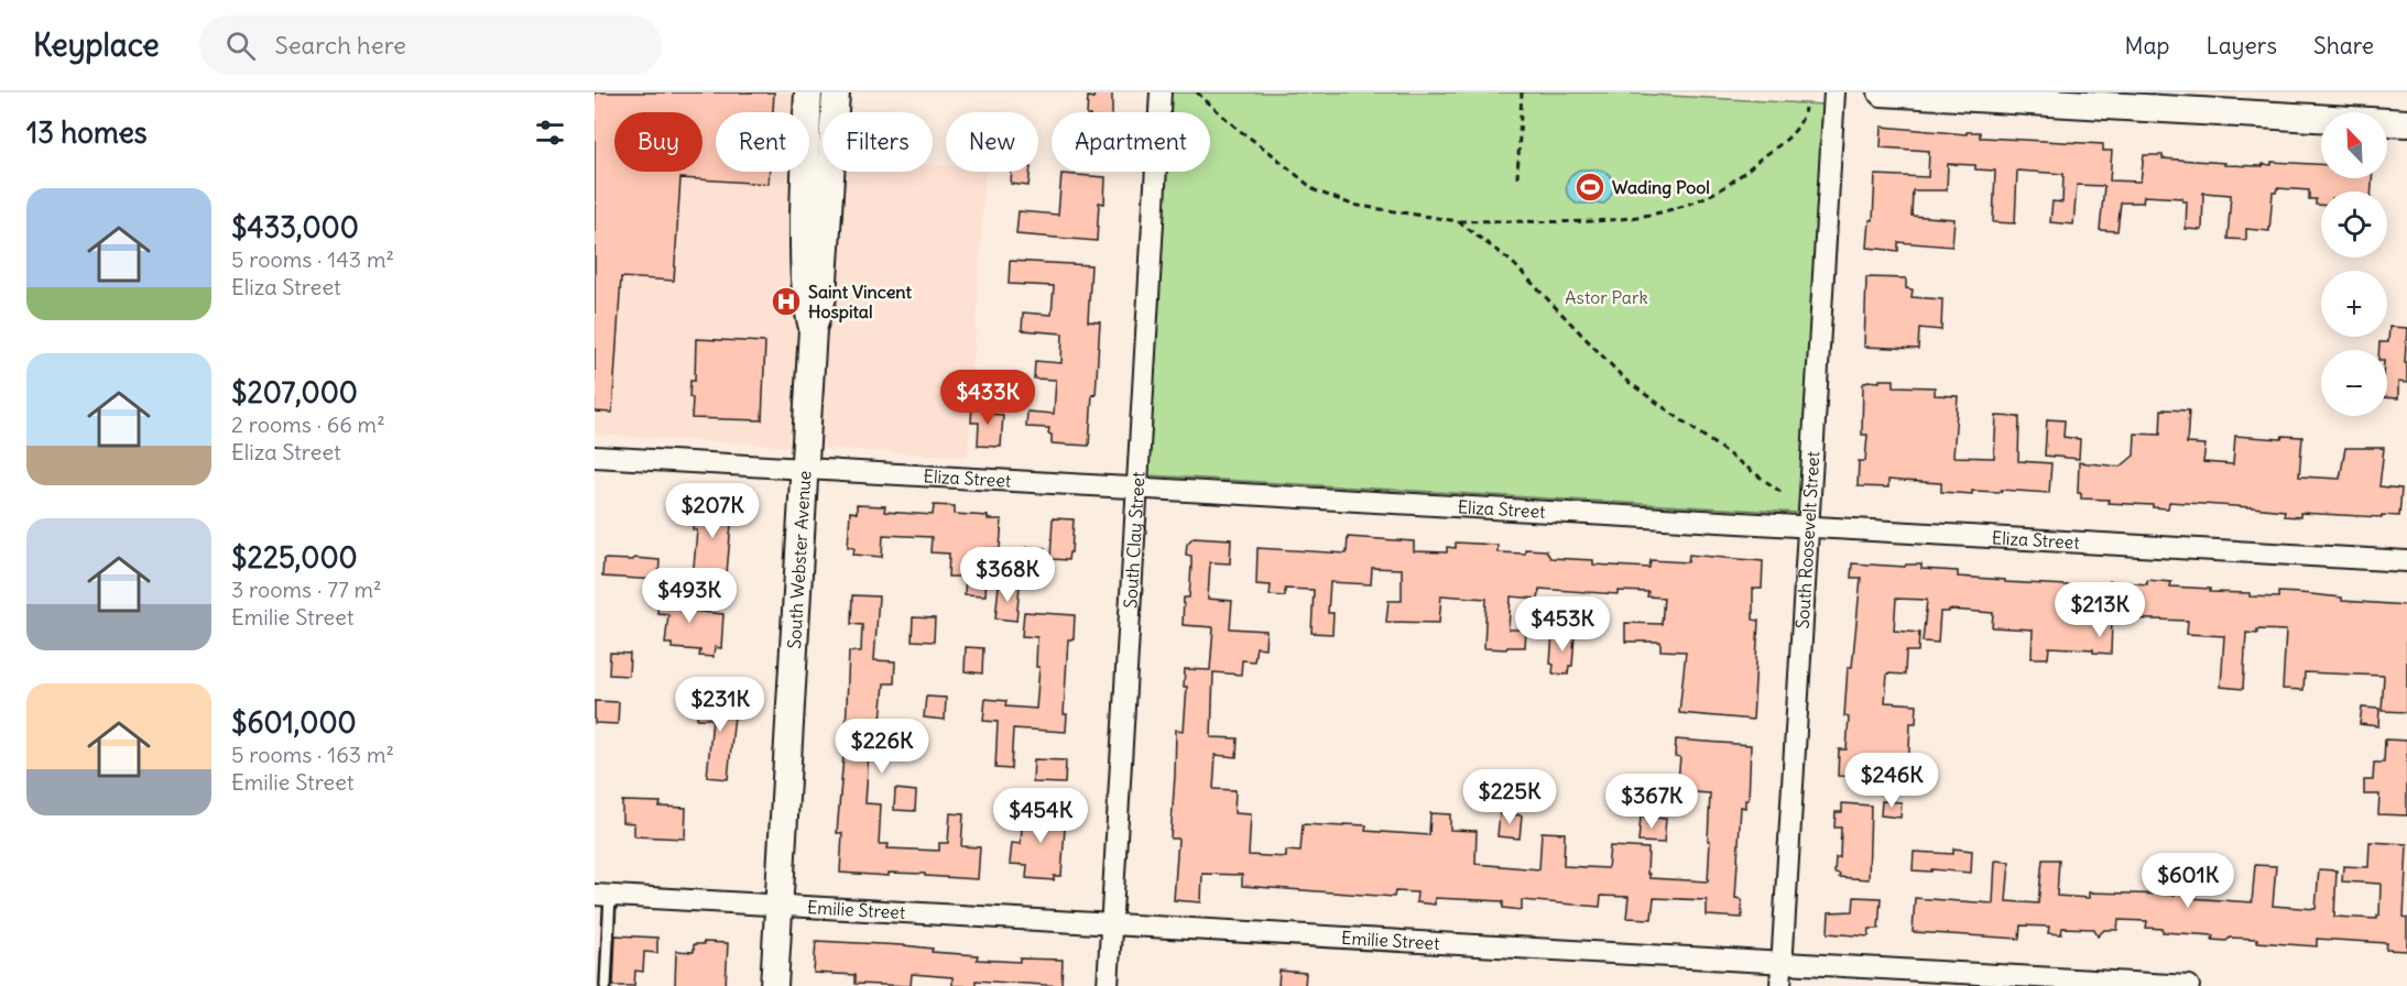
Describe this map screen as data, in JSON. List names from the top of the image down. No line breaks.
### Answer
{"streets":{"main road":["South Webster Avenue"],"street":["Eliza Street","South Clay Street","South Roosevelt Street","Emilie Street"]},"crossings":[["Eliza Street","South Clay Street"],["Eliza Street","South Roosevelt Street"],["Eliza Street","South Webster Avenue"],["South Clay Street","Emilie Street"],["South Roosevelt Street","Emilie Street"],["South Webster Avenue","Emilie Street"]],"parks":["Astor Park"],"places":{"sports":["Wading Pool"],"hospital":["Saint Vincent Hospital"]},"north":"top left","page":{"header":"Keyplace","search":"Search here","nav":["Map","Layers","Share"],"heading":"13 homes","map_buttons":["+","−"],"chip":["Buy","Rent","Filters","New","Apartment"],"list":[{"name":"$433,000","note":"5 rooms · 143 m² · Eliza Street"},{"name":"$207,000","note":"2 rooms · 66 m² · Eliza Street"},{"name":"$225,000","note":"3 rooms · 77 m² · Emilie Street"},{"name":"$601,000","note":"5 rooms · 163 m² · Emilie Street"}],"price":["$433K","$207K","$368K","$493K","$213K","$453K","$231K","$226K","$246K","$225K","$367K","$454K","$601K"]}}
